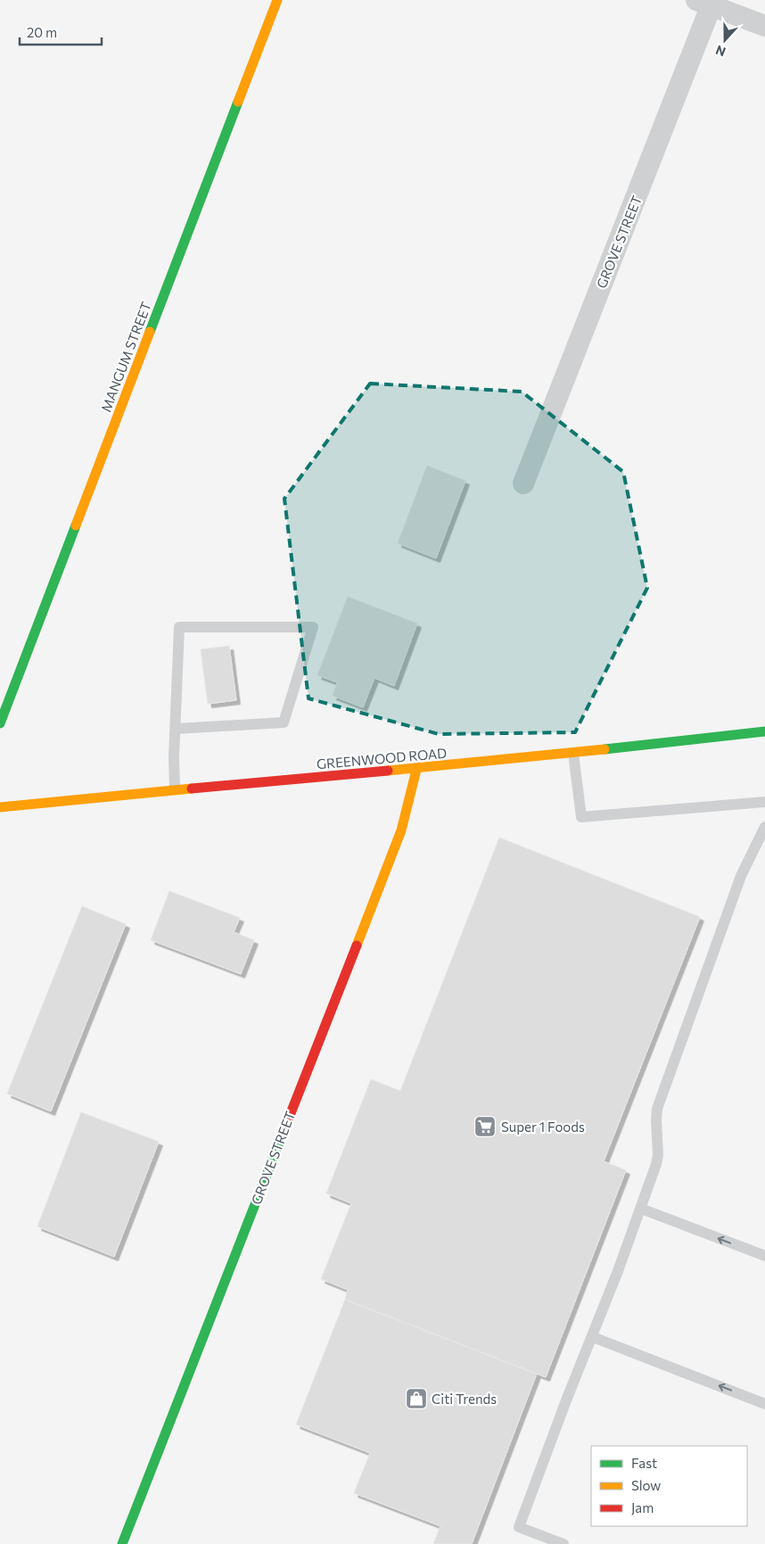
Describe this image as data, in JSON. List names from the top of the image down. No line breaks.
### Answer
{"streets":{"street":["GROVE STREET","MANGUM STREET","GREENWOOD ROAD"]},"crossings":[["GROVE STREET","GREENWOOD ROAD"]],"places":{"supermarket":["Super 1 Foods"],"shop":["Citi Trends"]},"legend":["Fast","Slow","Jam"],"scale_bar":"20 m","north":"bottom"}
